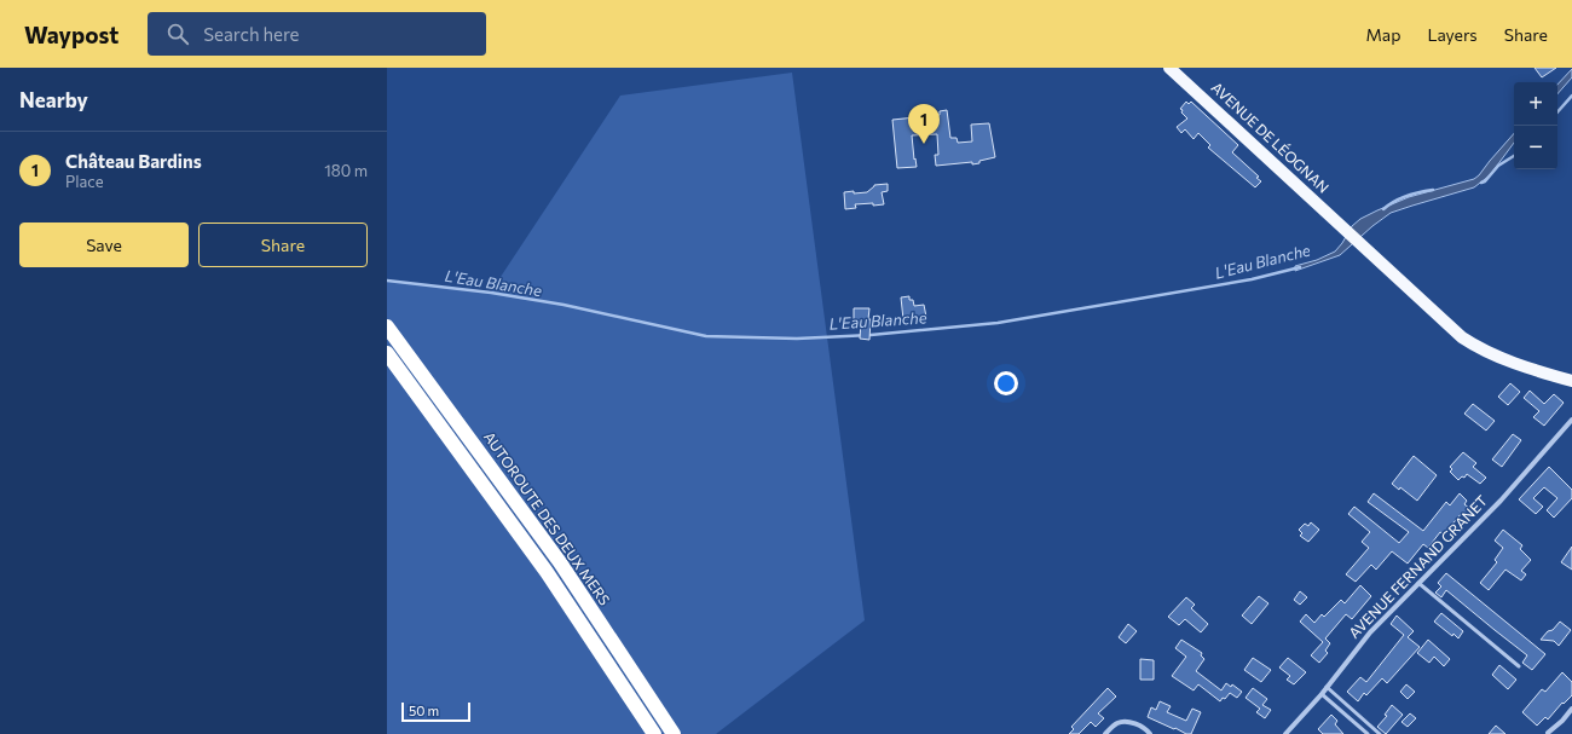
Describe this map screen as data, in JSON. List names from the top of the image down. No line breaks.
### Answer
{"streets":{"highway":["AUTOROUTE DES DEUX MERS"],"main road":["AVENUE DE LÉOGNAN"],"street":["AVENUE FERNAND GRANET"]},"water":["L'Eau Blanche"],"scale_bar":"50 m","page":{"header":"Waypost","search":"Search here","nav":["Map","Layers","Share"],"heading":"Nearby","map_buttons":["+","−"],"pins":"1","list":[{"mark":"1","name":"Château Bardins","note":"Place","value":"180 m"}],"buttons":["Save","Share"],"scale":"50 m"}}
